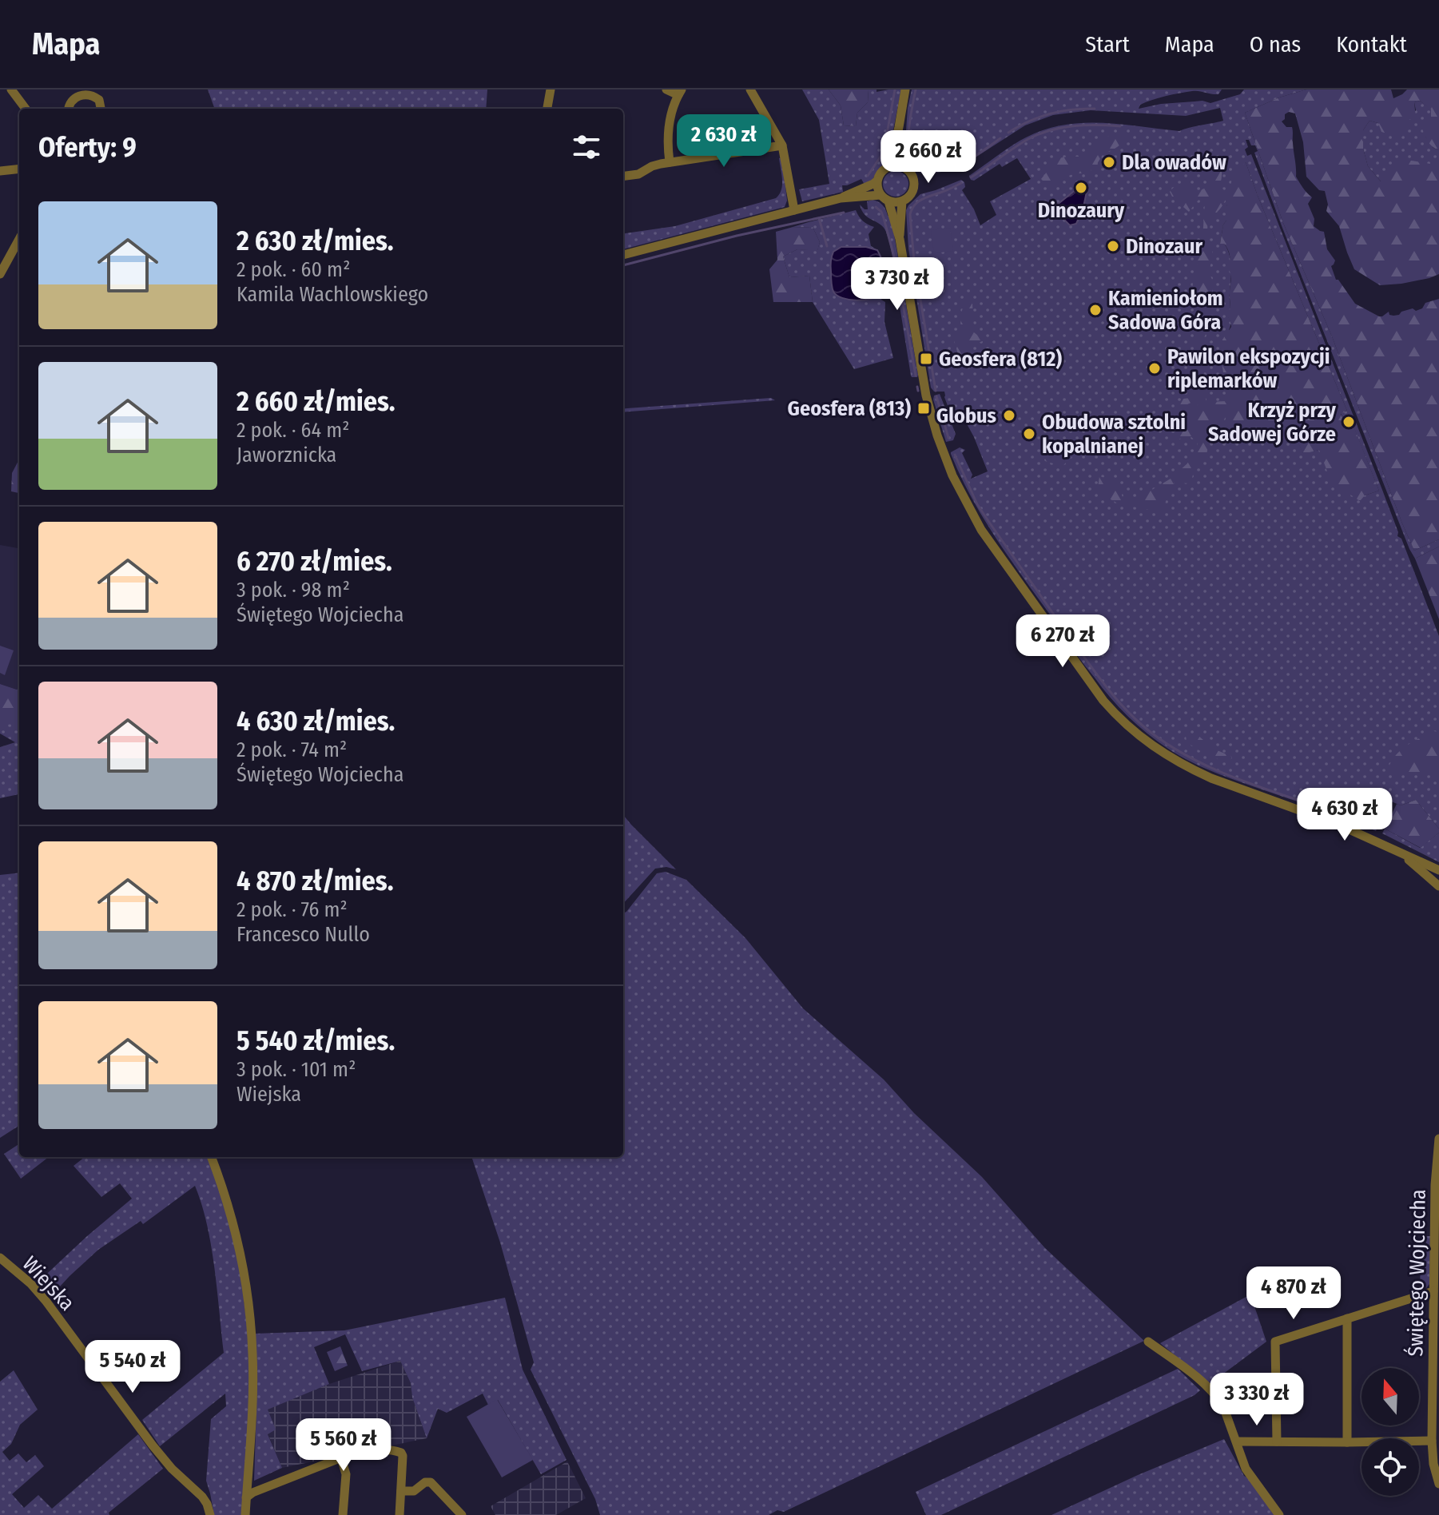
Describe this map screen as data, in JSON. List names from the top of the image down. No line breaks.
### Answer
{"streets":{"street":["Świętego Wojciecha","Wiejska"]},"places":{"other":["Dla owadów","Dinozaury","Dinozaur","Kamieniołom Sadowa Góra","Pawilon ekspozycji riplemarków","Globus","Krzyż przy Sadowej Górze","Obudowa sztolni kopalnianej"],"transit":["Geosfera (812)","Geosfera (813)"]},"north":"top","page":{"header":"Mapa","nav":["Start","Mapa","O nas","Kontakt"],"heading":"Oferty: 9","price":["2 630 zł","2 660 zł","3 730 zł","6 270 zł","4 630 zł","4 870 zł","5 540 zł","3 330 zł","5 560 zł"],"list":[{"name":"2 630 zł/mies.","note":"2 pok. · 60 m² · Kamila Wachlowskiego"},{"name":"2 660 zł/mies.","note":"2 pok. · 64 m² · Jaworznicka"},{"name":"6 270 zł/mies.","note":"3 pok. · 98 m² · Świętego Wojciecha"},{"name":"4 630 zł/mies.","note":"2 pok. · 74 m² · Świętego Wojciecha"},{"name":"4 870 zł/mies.","note":"2 pok. · 76 m² · Francesco Nullo"},{"name":"5 540 zł/mies.","note":"3 pok. · 101 m² · Wiejska"}]}}
